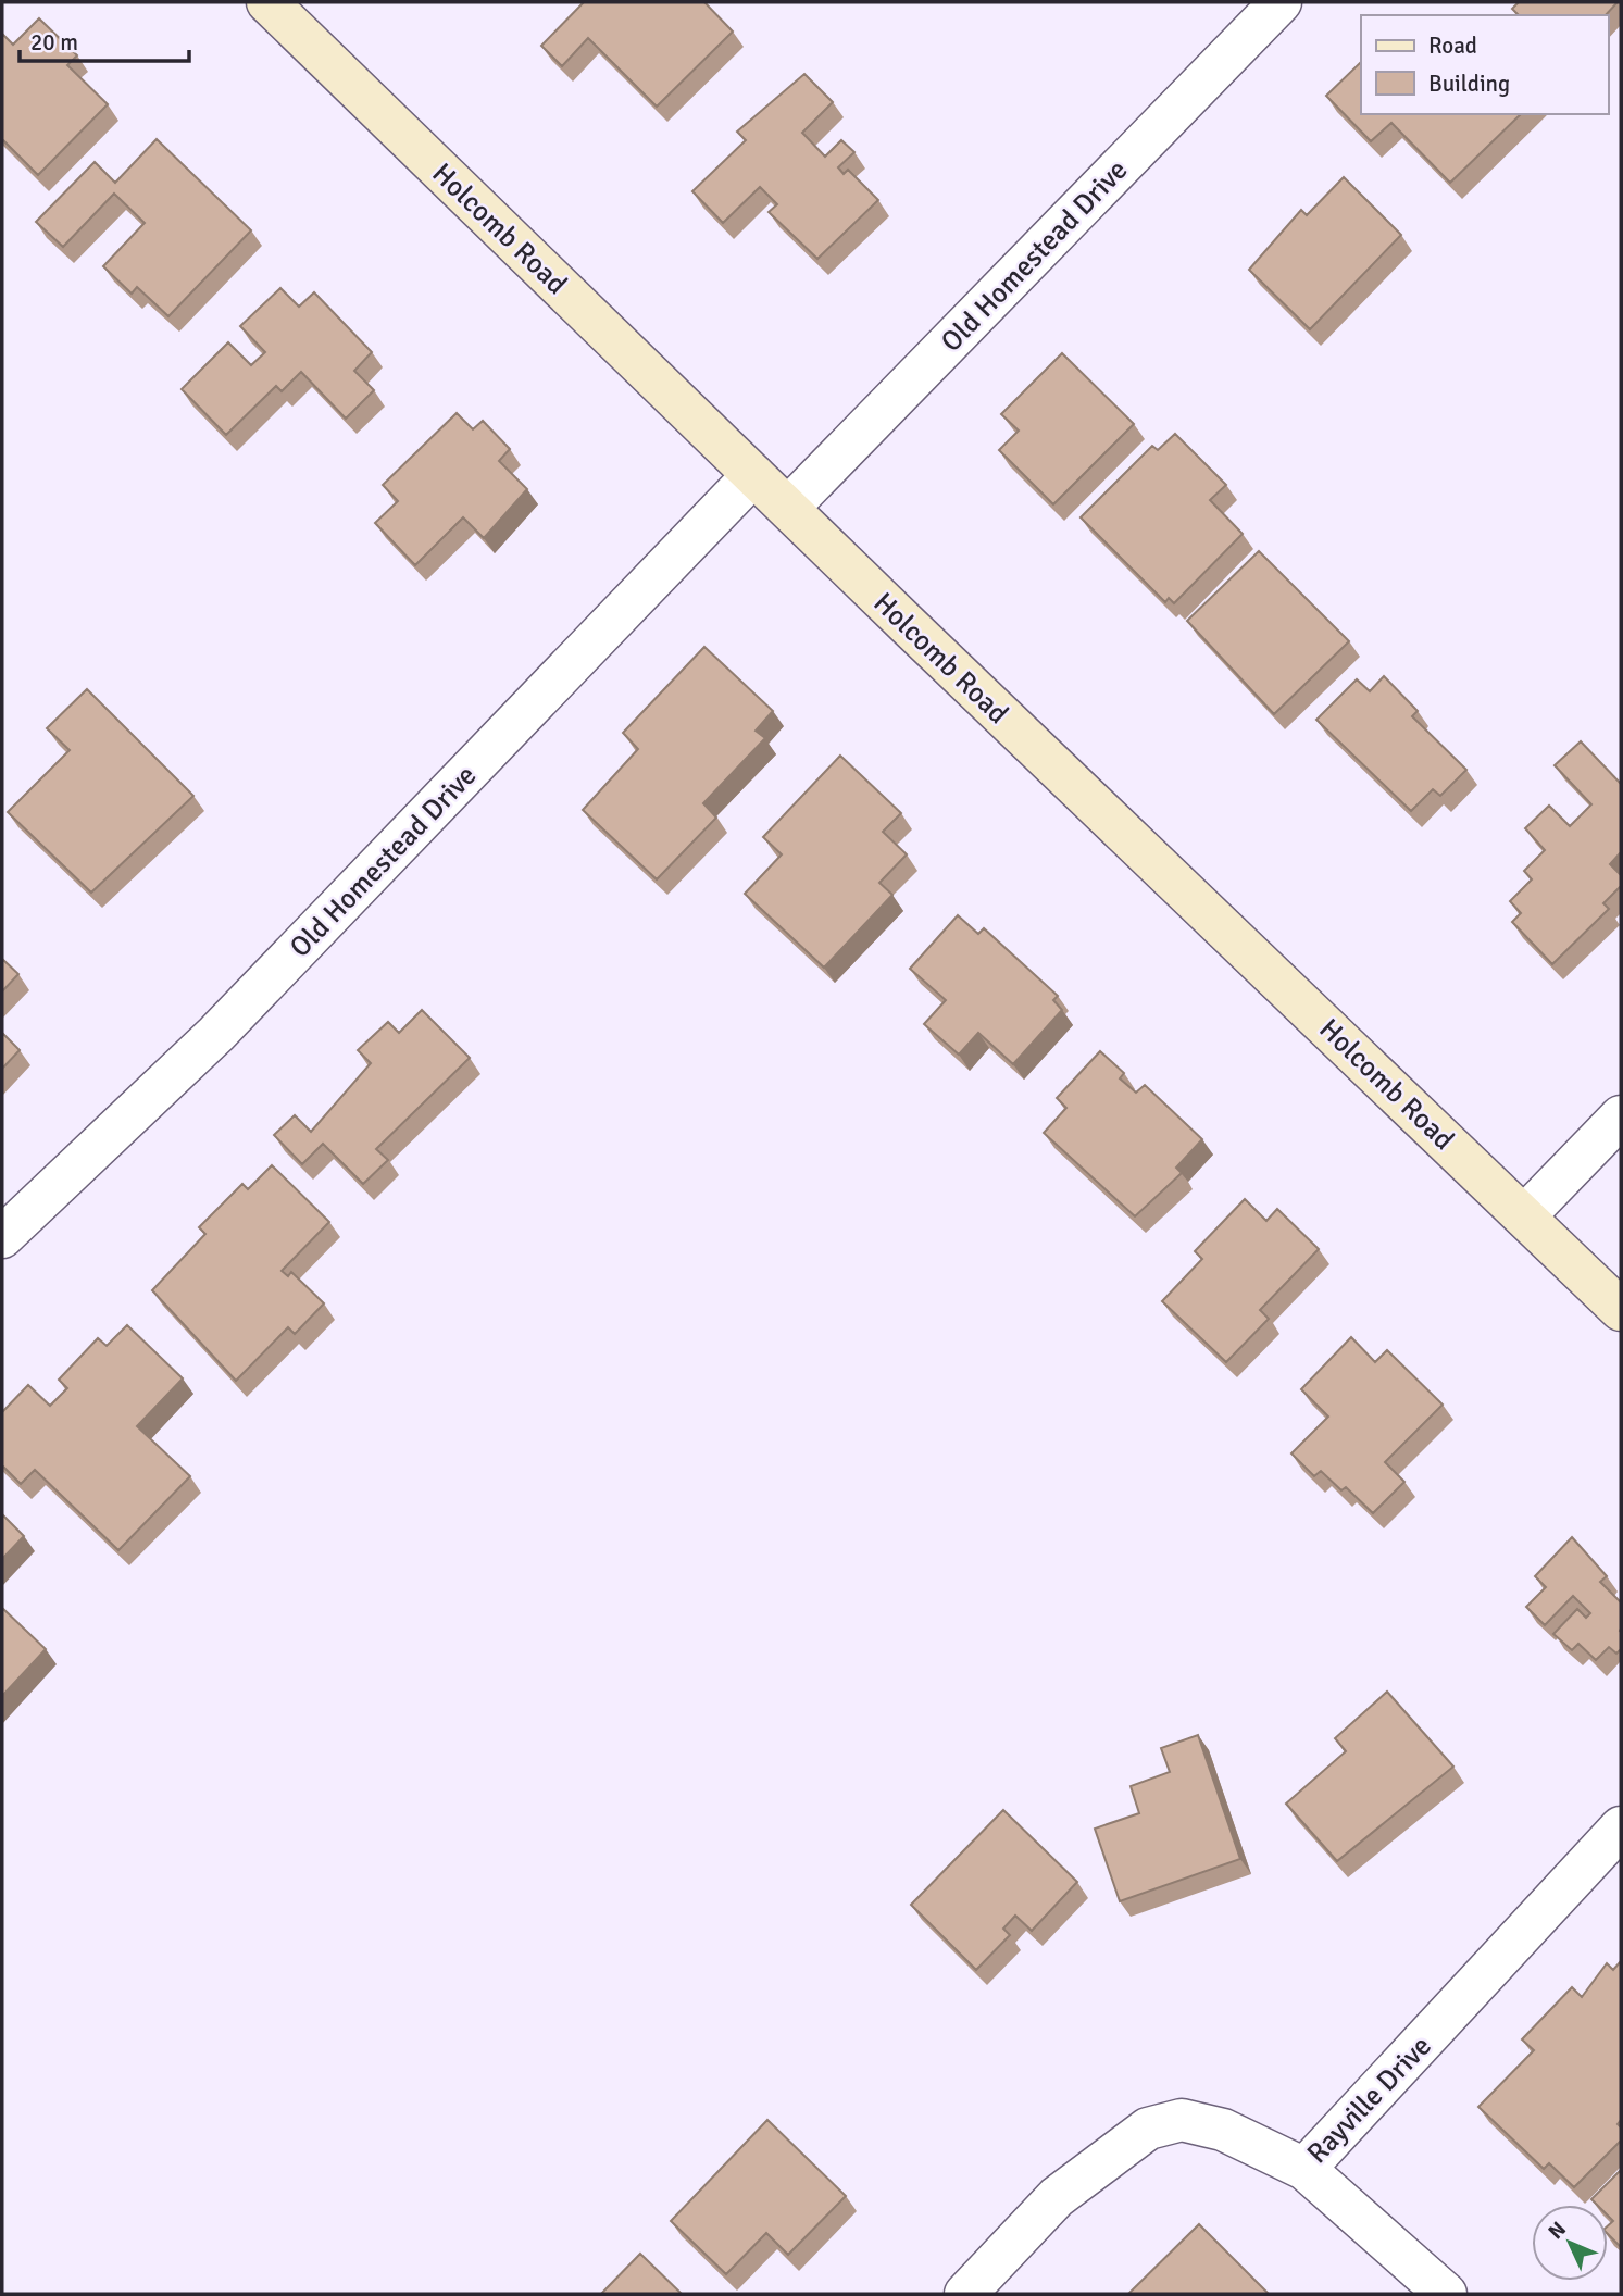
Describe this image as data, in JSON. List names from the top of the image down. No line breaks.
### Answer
{"streets":{"street":["Holcomb Road","Old Homestead Drive","Rayville Drive"]},"crossings":[["Holcomb Road","Old Homestead Drive"]],"legend":["Road","Building"],"scale_bar":"20 m","north":"top left"}
